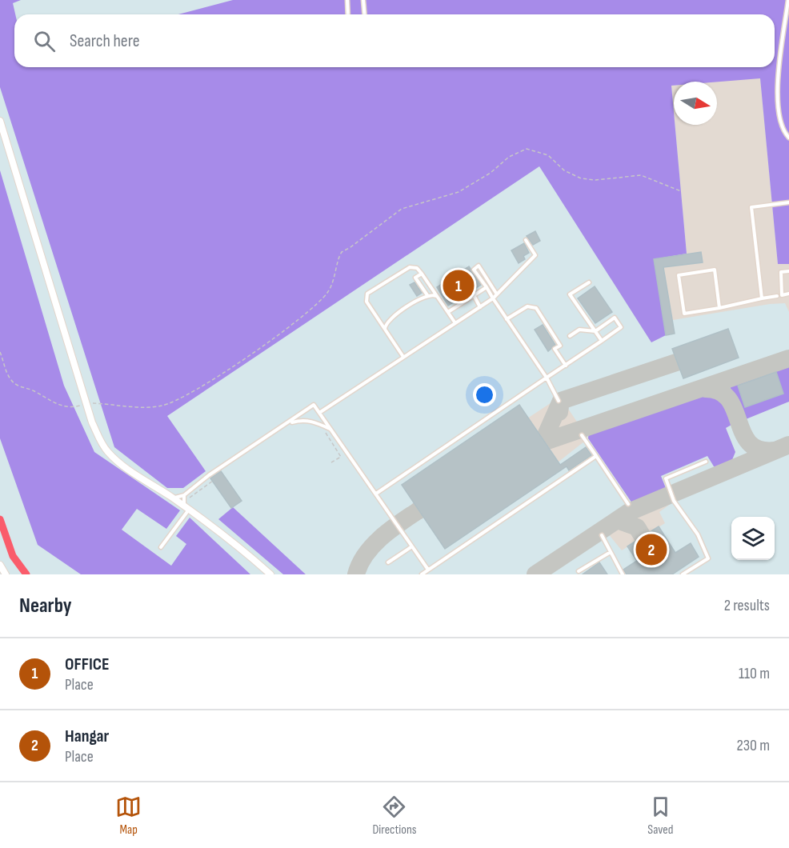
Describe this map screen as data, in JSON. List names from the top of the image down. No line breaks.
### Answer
{"north":"right","page":{"search":"Search here","pins":["1","2"],"heading":["Nearby","2 results"],"list":[{"mark":"1","name":"OFFICE","note":"Place","value":"110 m"},{"mark":"2","name":"Hangar","note":"Place","value":"230 m"}],"nav":["Map","Directions","Saved"]}}
